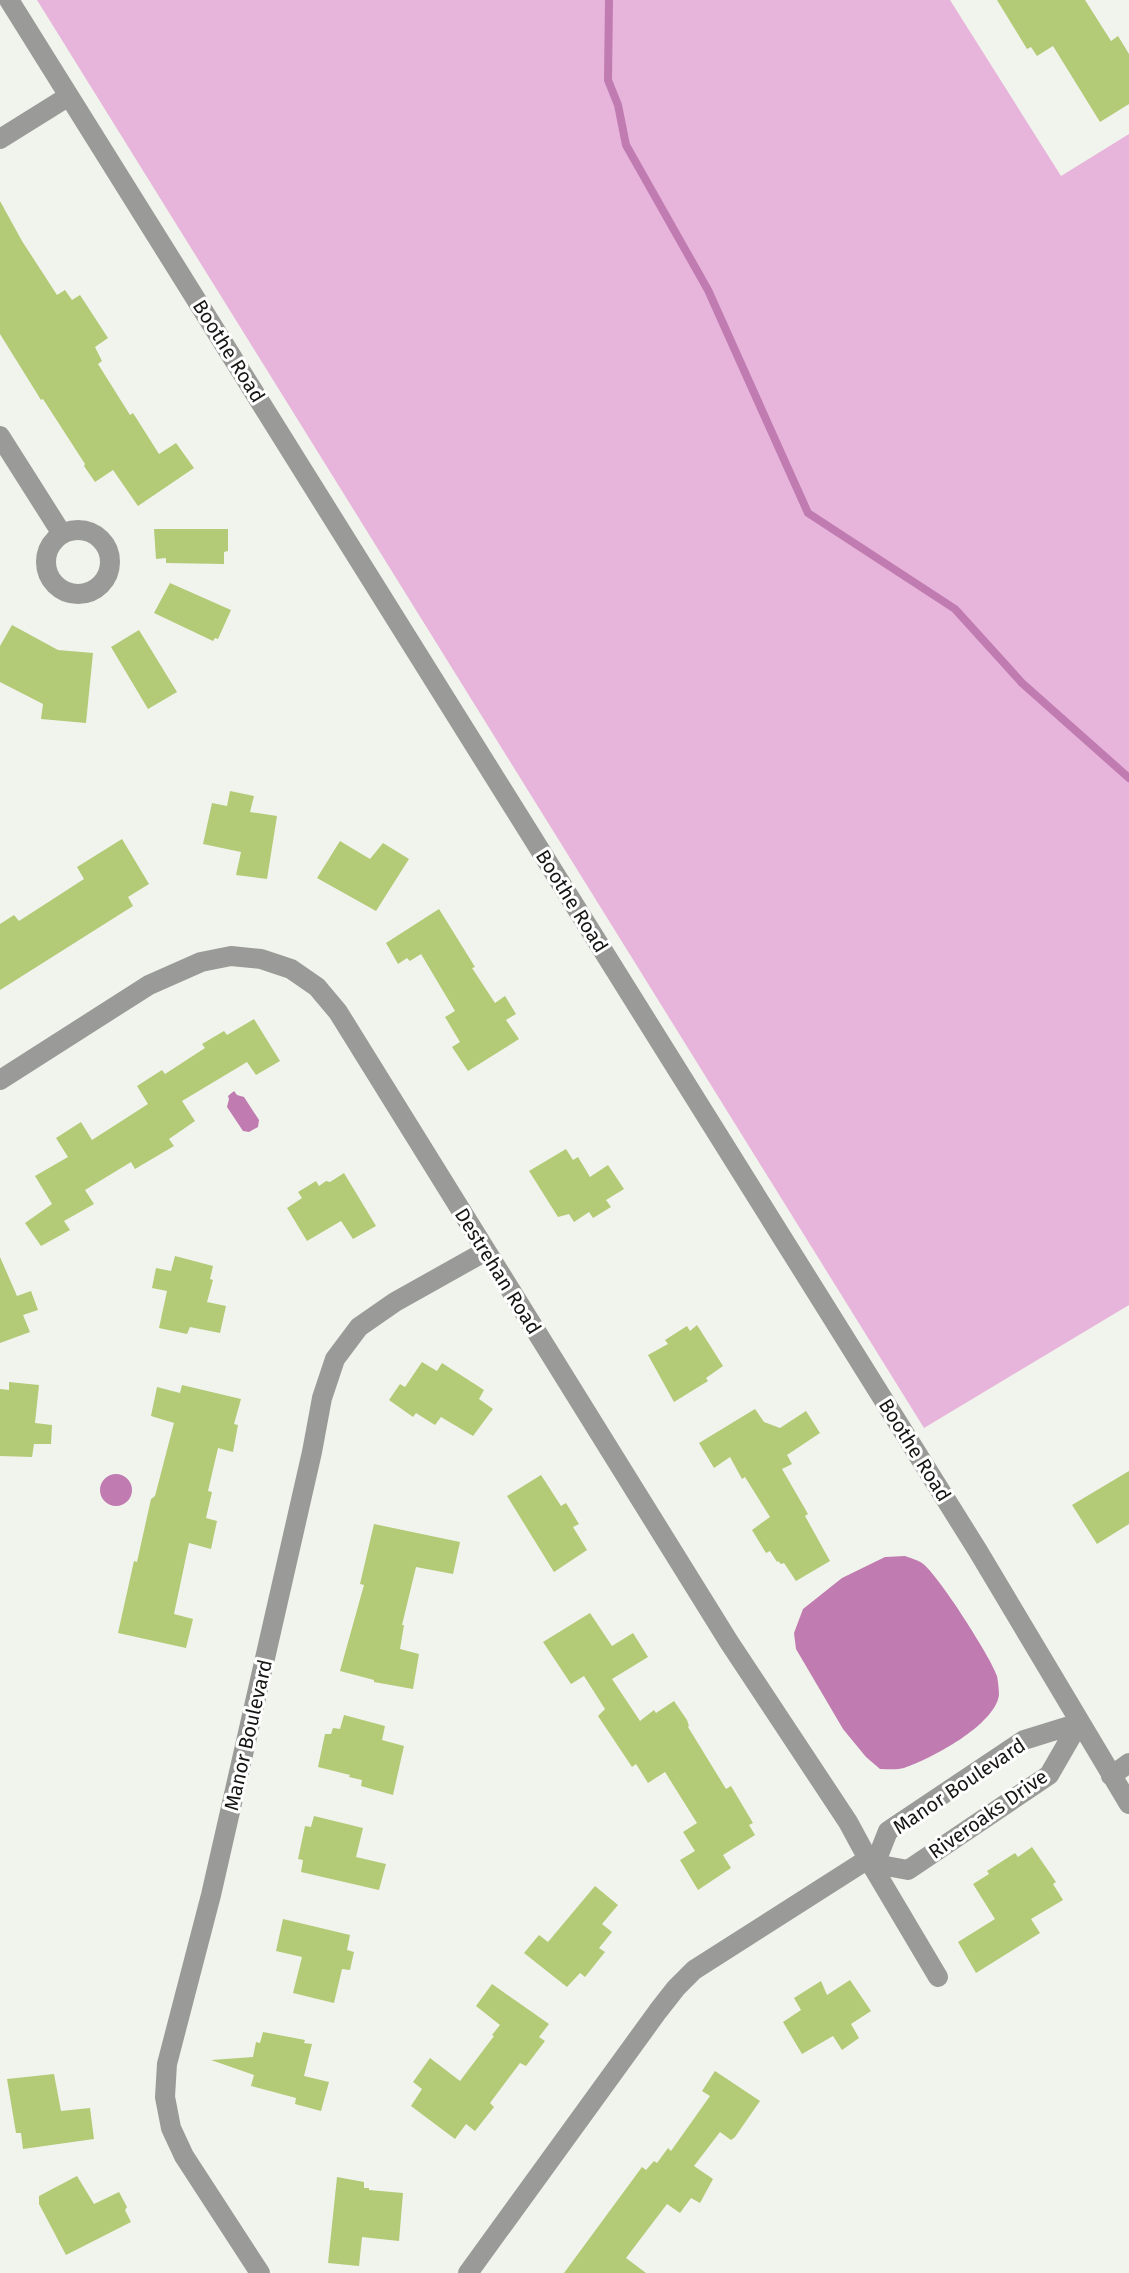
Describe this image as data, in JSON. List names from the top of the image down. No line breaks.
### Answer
{"streets":{"street":["Boothe Road","Destrehan Road","Manor Boulevard","Riveroaks Drive"]},"crossings":[["Boothe Road","Manor Boulevard"],["Boothe Road","Riveroaks Drive"],["Destrehan Road","Manor Boulevard"],["Destrehan Road","Riveroaks Drive"],["Manor Boulevard","Riveroaks Drive"]]}
